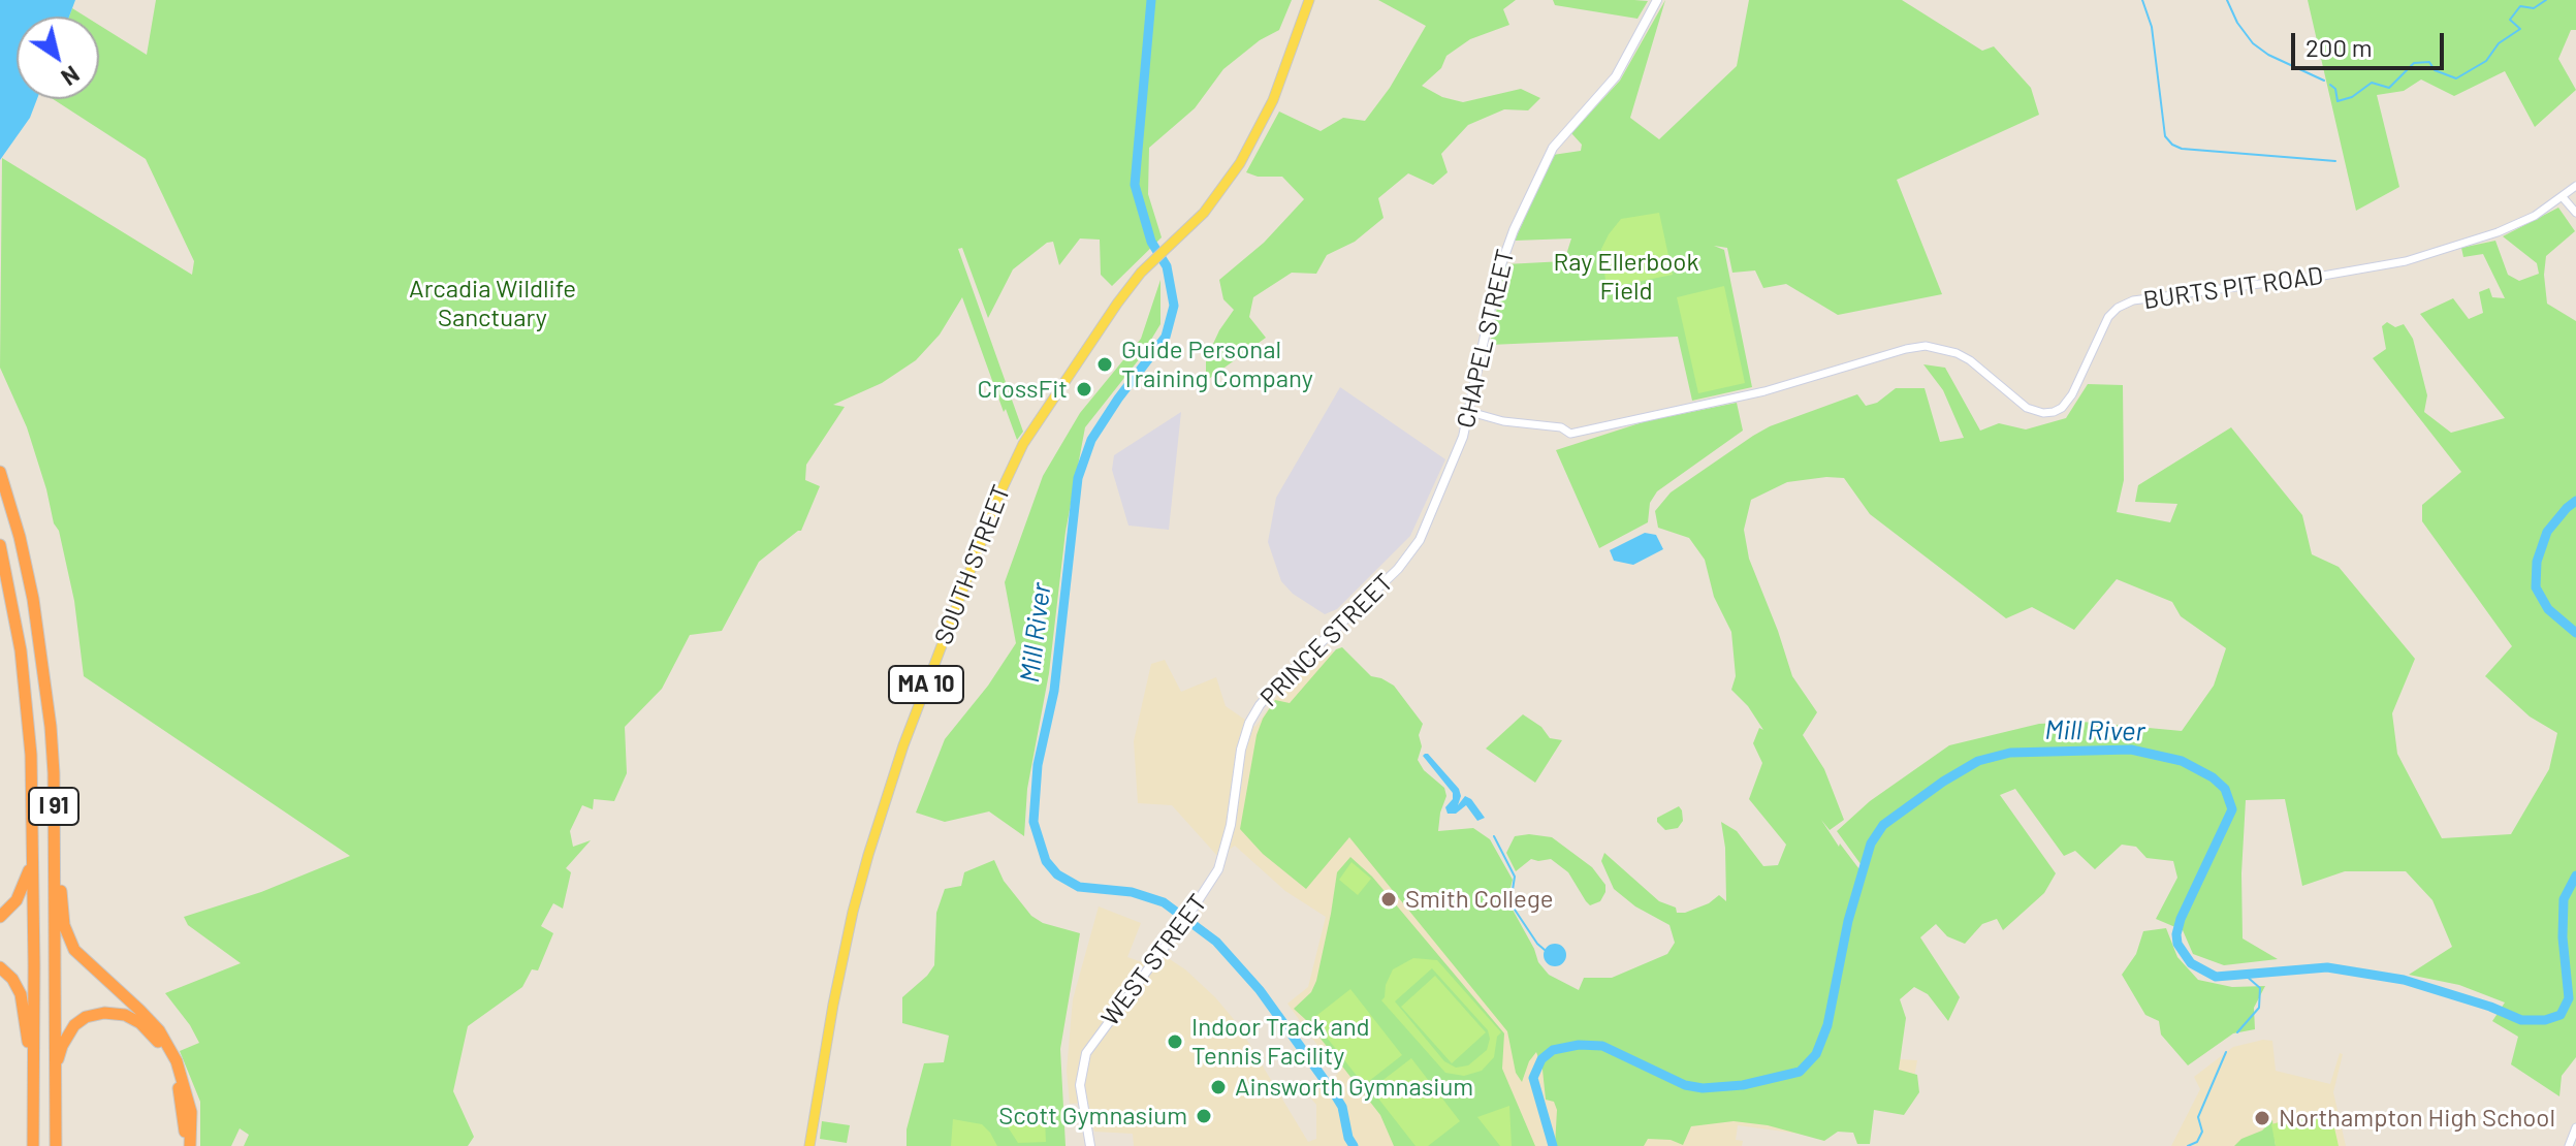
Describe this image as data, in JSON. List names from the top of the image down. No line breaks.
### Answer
{"streets":{"highway":["I 91"],"main road":["CHAPEL STREET","SOUTH STREET","PRINCE STREET","MA 10","WEST STREET"],"street":["BURTS PIT ROAD"]},"crossings":[["BURTS PIT ROAD","CHAPEL STREET"],["CHAPEL STREET","PRINCE STREET"],["PRINCE STREET","WEST STREET"]],"water":["Mill River"],"parks":["Ray Ellerbook Field","Arcadia Wildlife Sanctuary"],"places":["Guide Personal Training Company","CrossFit","Smith College","Indoor Track and Tennis Facility","Ainsworth Gymnasium","Scott Gymnasium","Northampton High School"],"scale_bar":"200 m","north":"bottom right"}
